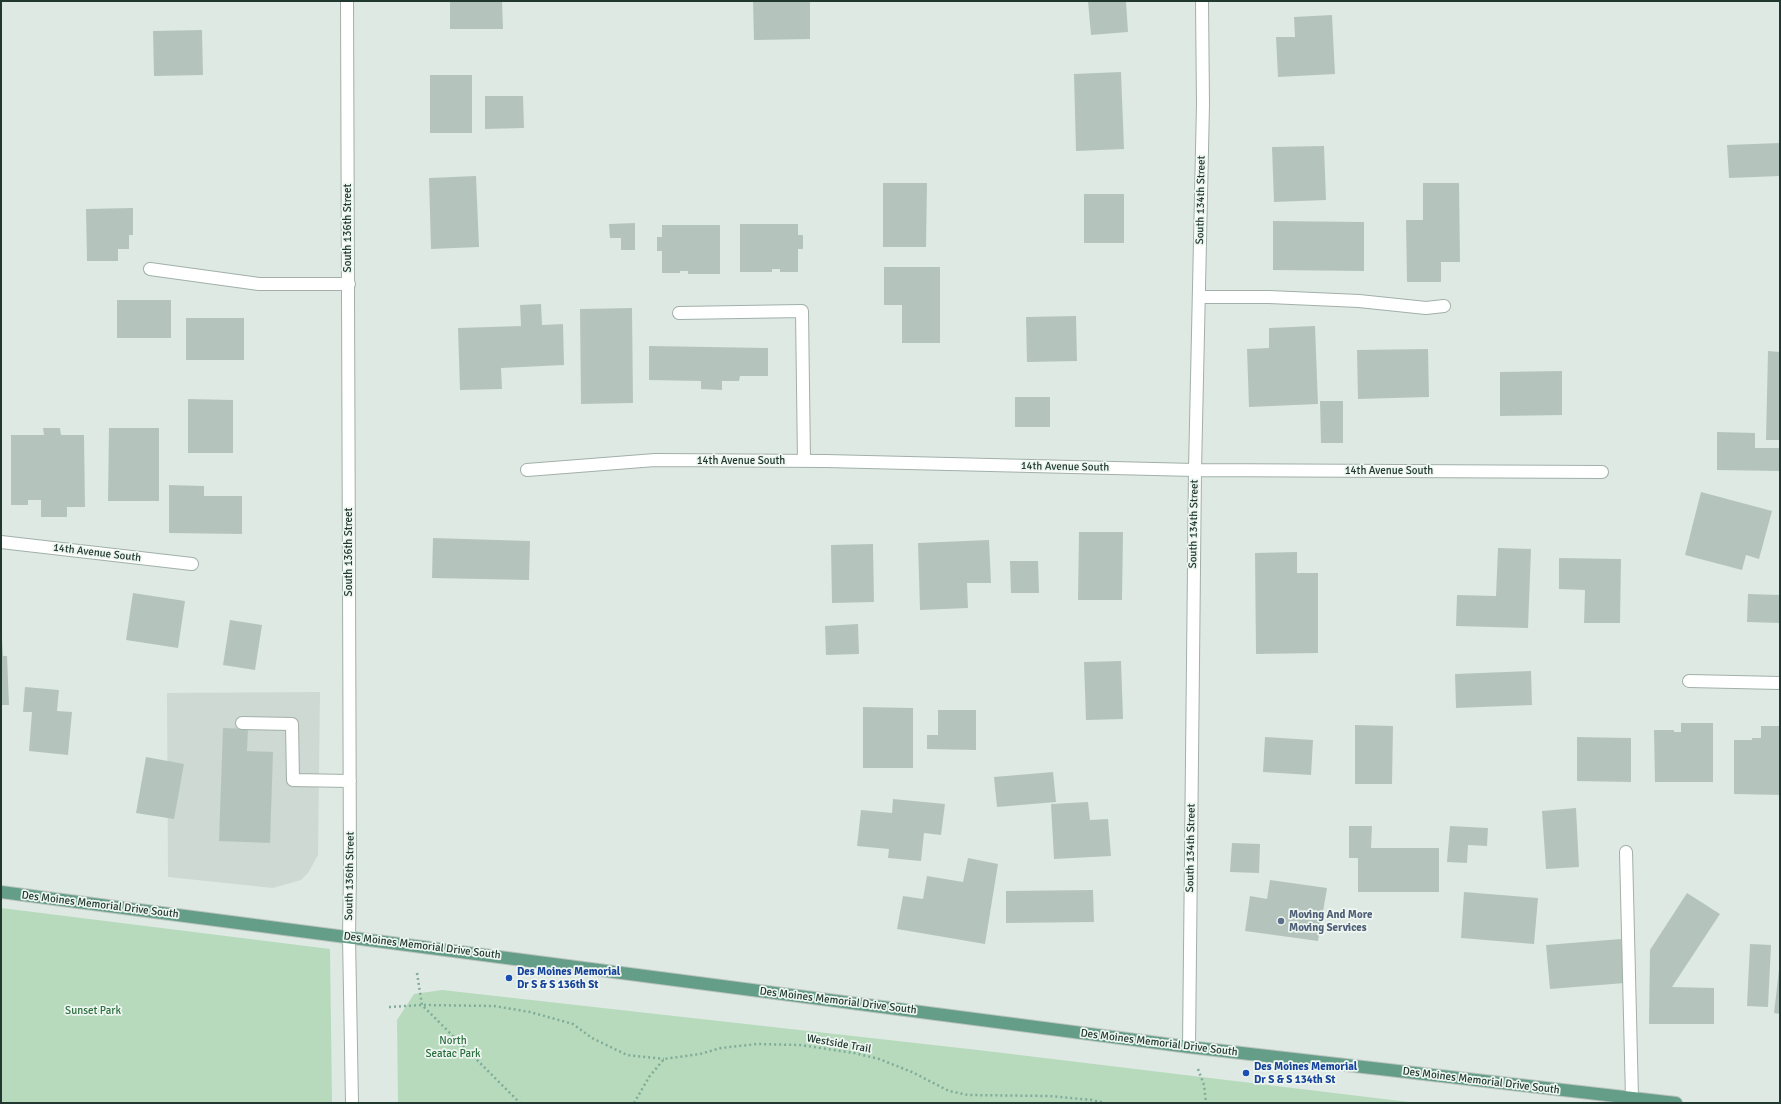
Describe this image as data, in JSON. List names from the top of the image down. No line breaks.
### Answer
{"streets":{"main road":["Des Moines Memorial Drive South"],"street":["South 134th Street","South 136th Street","14th Avenue South"],"path":["Westside Trail"]},"crossings":[["South 134th Street","14th Avenue South"],["South 134th Street","Des Moines Memorial Drive South"],["South 136th Street","Des Moines Memorial Drive South"]],"parks":["Sunset Park","North Seatac Park"],"places":["Moving And More Moving Services","Des Moines Memorial Dr S & S 136th St","Des Moines Memorial Dr S & S 134th St"]}
